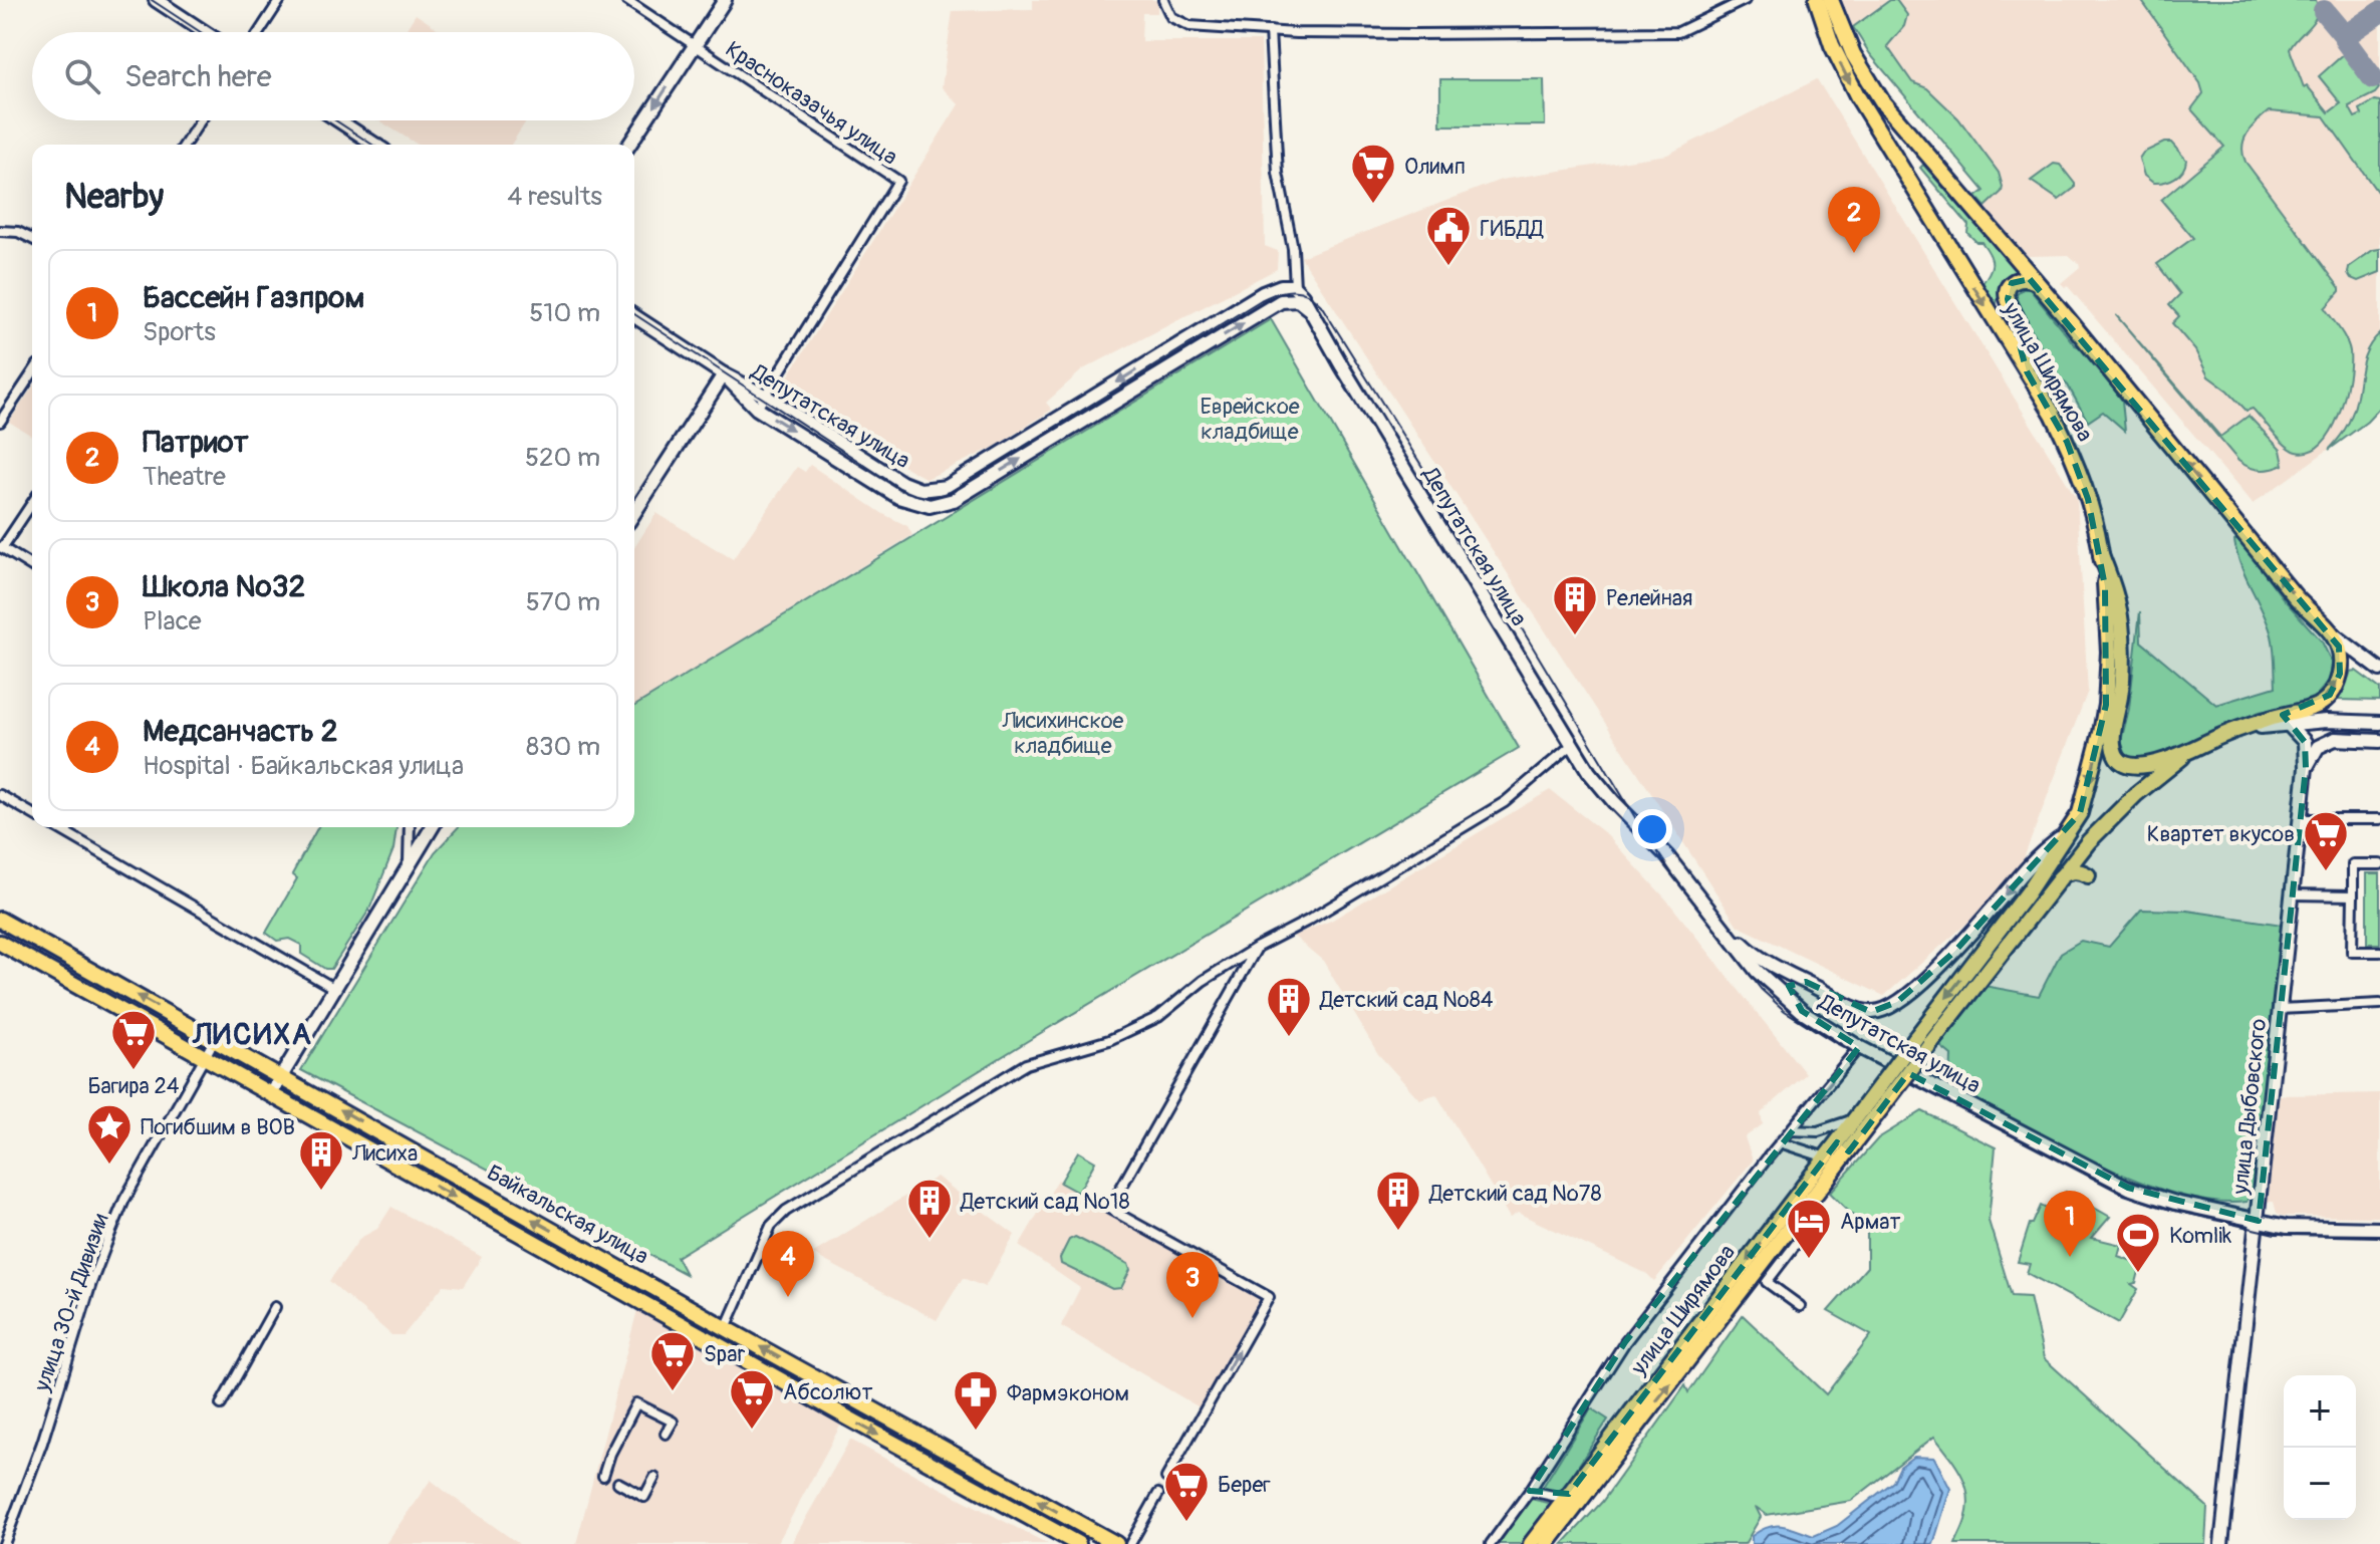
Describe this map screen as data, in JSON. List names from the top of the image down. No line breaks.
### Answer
{"streets":{"main road":["улица Ширямова","Депутатская улица","улица Дыбовского","Байкальская улица"],"street":["Красноказачья улица","улица 30-й Дивизии"]},"crossings":[["Красноказачья улица","Депутатская улица"],["Депутатская улица","улица Дыбовского"],["Байкальская улица","улица 30-й Дивизии"]],"districts":["ЛИСИХА"],"parks":["Еврейское кладбище","Лисихинское кладбище"],"places":{"supermarket":["Олимп","Квартет вкусов","Багира 24","Spar","Абсолют","Берег"],"public building":["ГИБДД"],"building":["Релейная","Детский сад №84","Лисиха","Детский сад №78","Детский сад №18"],"place":["Погибшим в ВОВ"],"hotel":["Армат"],"sports":["Komlik"],"pharmacy":["Фармэконом"]},"page":{"search":"Search here","heading":["Nearby","4 results"],"pins":["2","1","4","3"],"list":[{"mark":"1","name":"Бассейн Газпром","note":"Sports","value":"510 m"},{"mark":"2","name":"Патриот","note":"Theatre","value":"520 m"},{"mark":"3","name":"Школа №32","note":"Place","value":"570 m"},{"mark":"4","name":"Медсанчасть 2","note":"Hospital · Байкальская улица","value":"830 m"}],"map_buttons":["+","−"]}}
